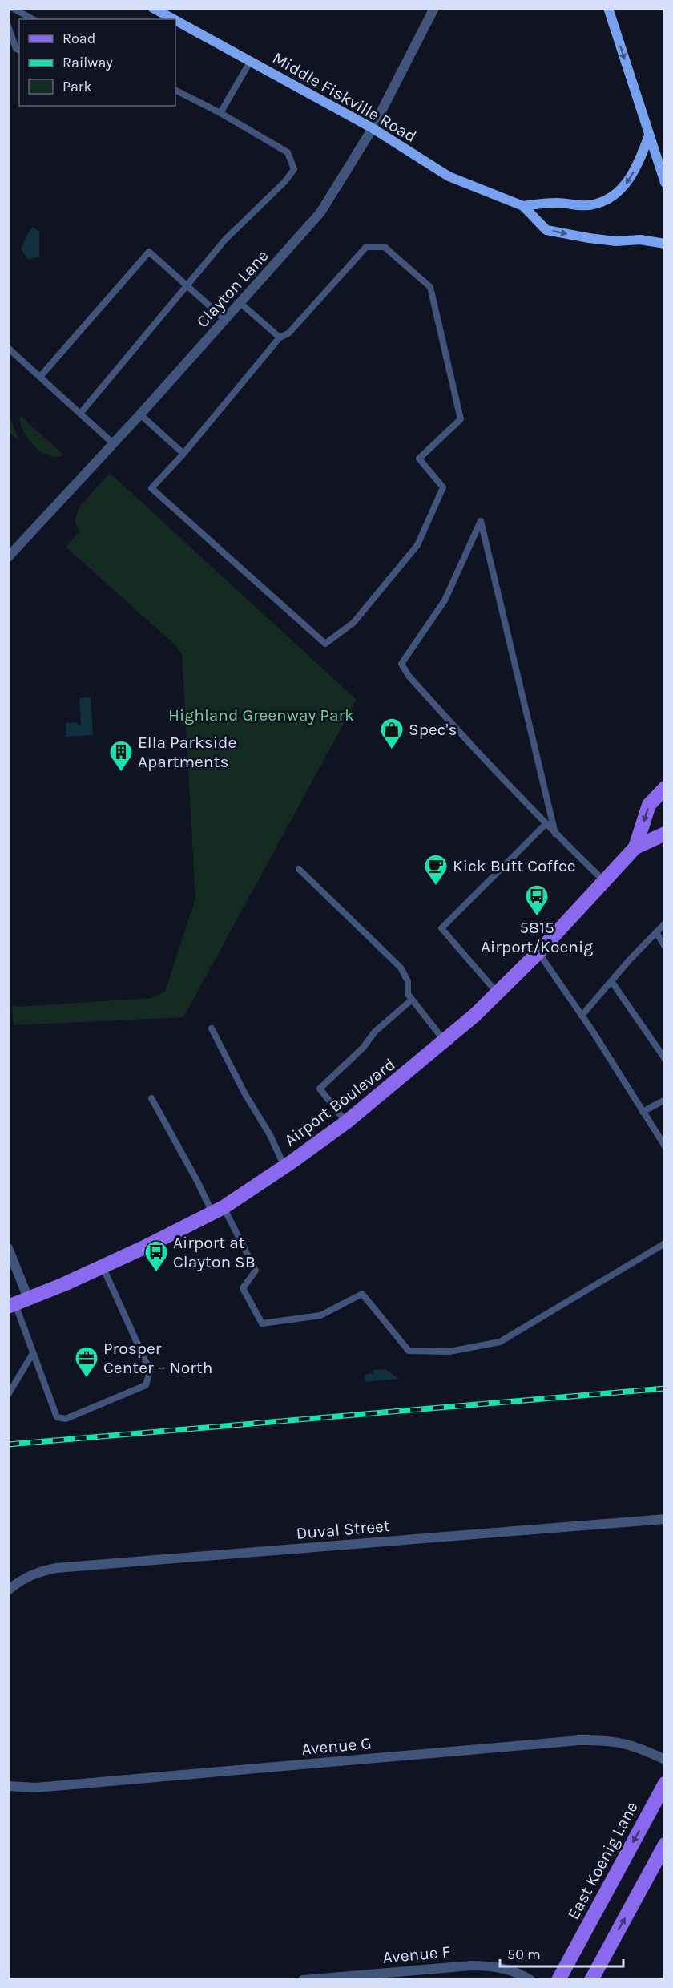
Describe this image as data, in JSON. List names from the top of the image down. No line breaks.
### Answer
{"streets":{"main road":["Airport Boulevard","East Koenig Lane"],"street":["Middle Fiskville Road","Clayton Lane","Duval Street","Avenue G","Avenue F"]},"crossings":[["Middle Fiskville Road","Clayton Lane"]],"parks":["Highland Greenway Park"],"places":{"shop":["Spec's"],"building":["Ella Parkside Apartments"],"cafe":["Kick Butt Coffee"],"bus stop":["5815 Airport/Koenig","Airport at Clayton SB"],"office":["Prosper Center – North"]},"legend":["Road","Railway","Park"],"scale_bar":"50 m"}
